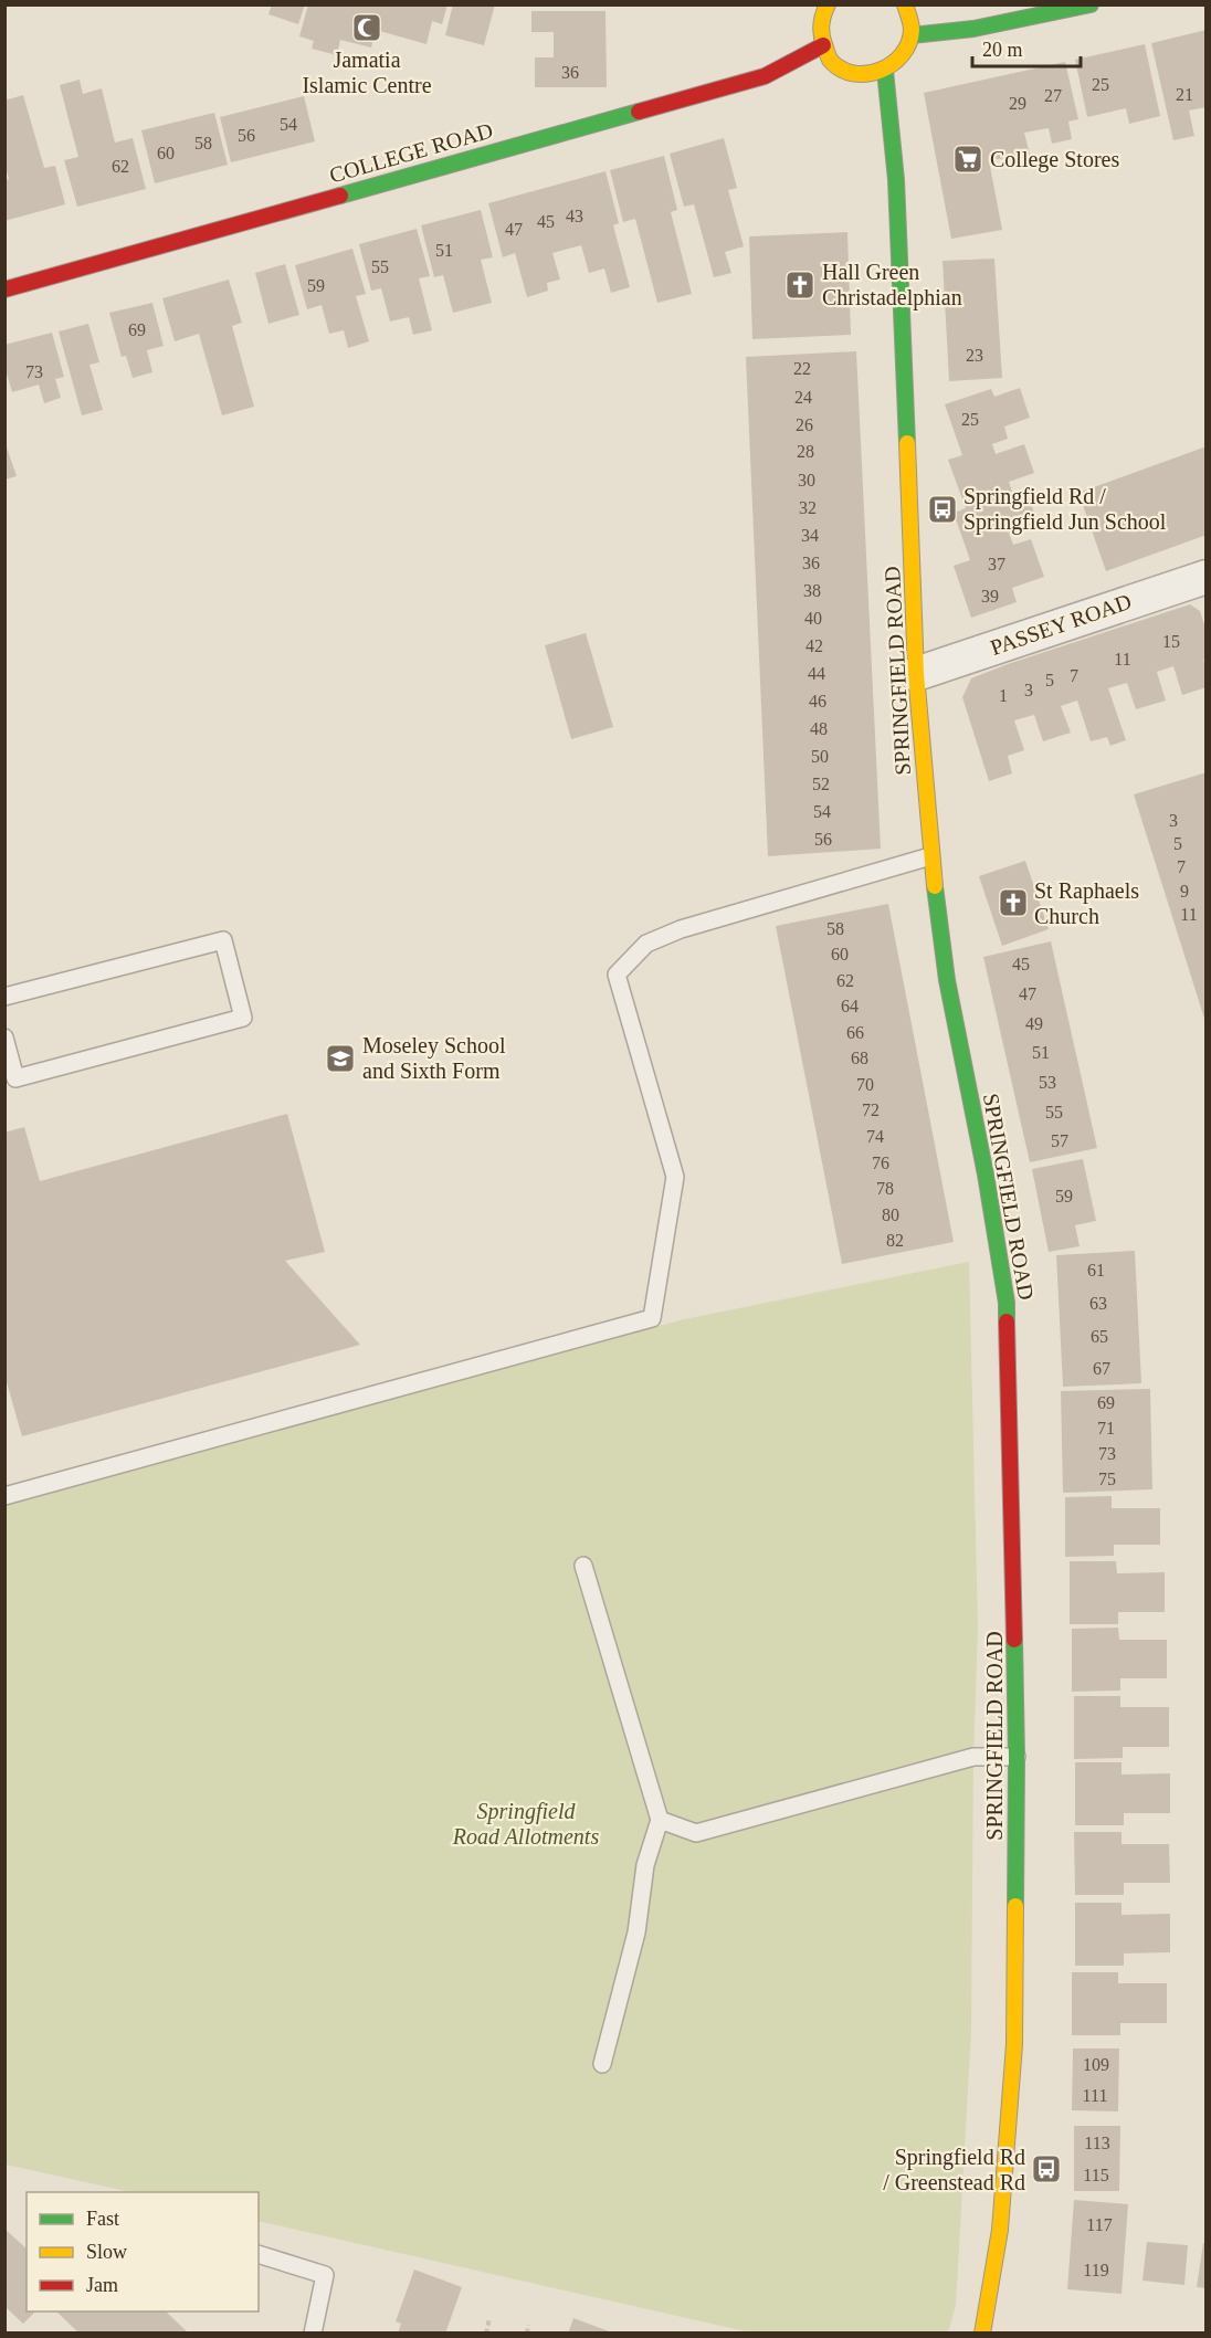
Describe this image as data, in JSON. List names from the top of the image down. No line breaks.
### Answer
{"streets":{"street":["COLLEGE ROAD","PASSEY ROAD","SPRINGFIELD ROAD"]},"crossings":[["PASSEY ROAD","SPRINGFIELD ROAD"]],"parks":["Springfield Road Allotments"],"places":{"mosque":["Jamatia Islamic Centre"],"supermarket":["College Stores"],"church":["Hall Green Christadelphian","St Raphaels Church"],"bus stop":["Springfield Rd / Springfield Jun School","Springfield Rd / Greenstead Rd"],"school or university":["Moseley School and Sixth Form"]},"house_numbers":["36","25","21","27","29","54","56","58","60","62","43","45","47","51","55","59","69","23","22","73","24","25","26","28","30","32","34","36","37","38","39","40","15","42","11","44","7","5","3","1","46","48","50","52","54","3","56","5","7","9","11","58","60","45","62","47","64","49","66","51","68","53","70","72","55","74","57","76","78","59","80","82","61","63","65","67","69","71","73","75","109","111","113","115","117","119"],"legend":["Fast","Slow","Jam"],"scale_bar":"20 m"}
